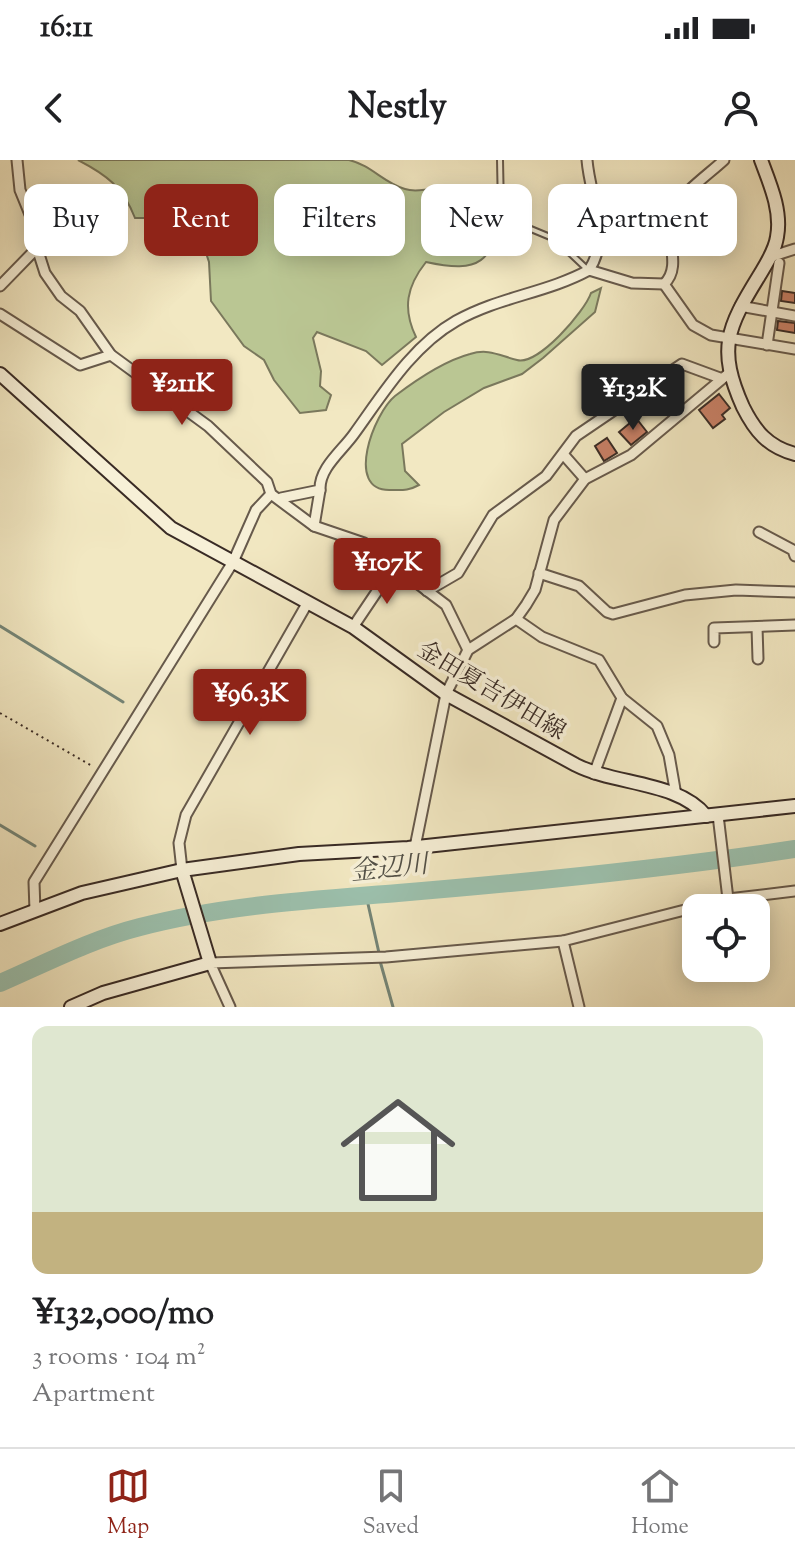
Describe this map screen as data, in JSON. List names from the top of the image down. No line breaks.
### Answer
{"streets":{"main road":["金田夏吉伊田線"]},"water":["金辺川"],"page":{"status":"16:11","header":"Nestly","chip":["Buy","Rent","Filters","New","Apartment"],"price":["¥211K","¥132K","¥107K","¥96.3K"],"list":[{"name":"¥132,000/mo","note":"3 rooms · 104 m² · Apartment"}],"tabs":["Map","Saved","Home"]}}
